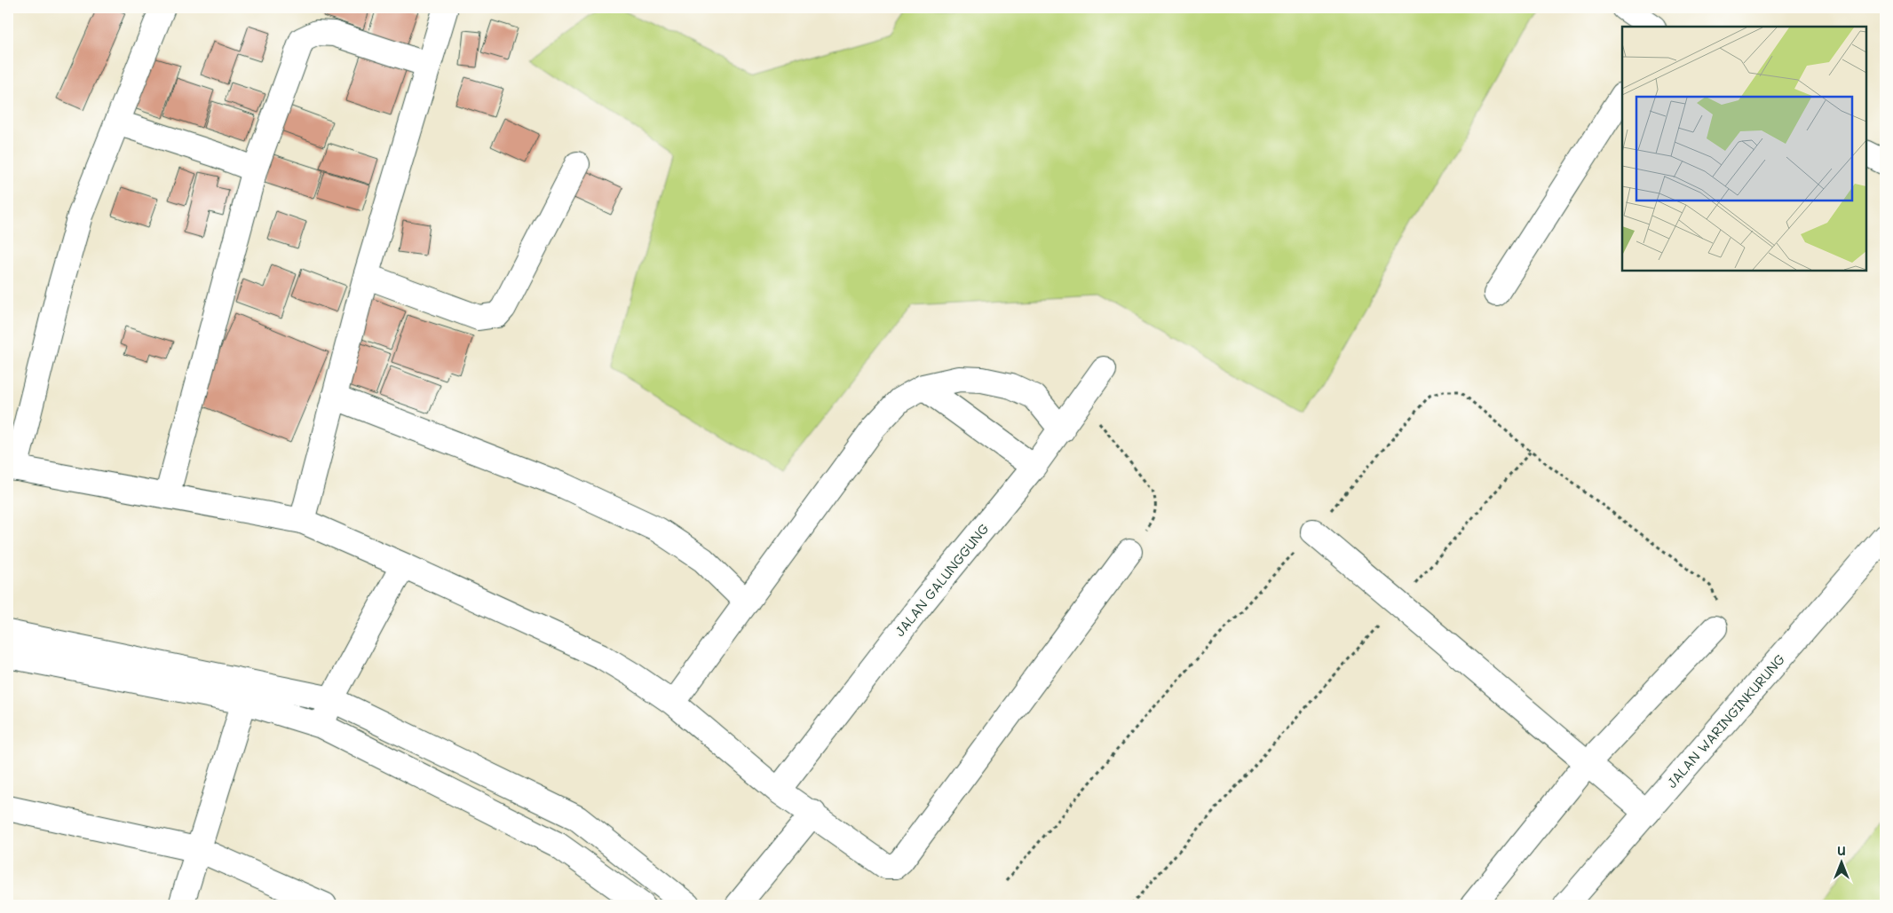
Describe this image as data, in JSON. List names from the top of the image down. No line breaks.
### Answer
{"streets":{"street":["JALAN GALUNGGUNG","JALAN WARINGINKURUNG"]},"north":"top"}
